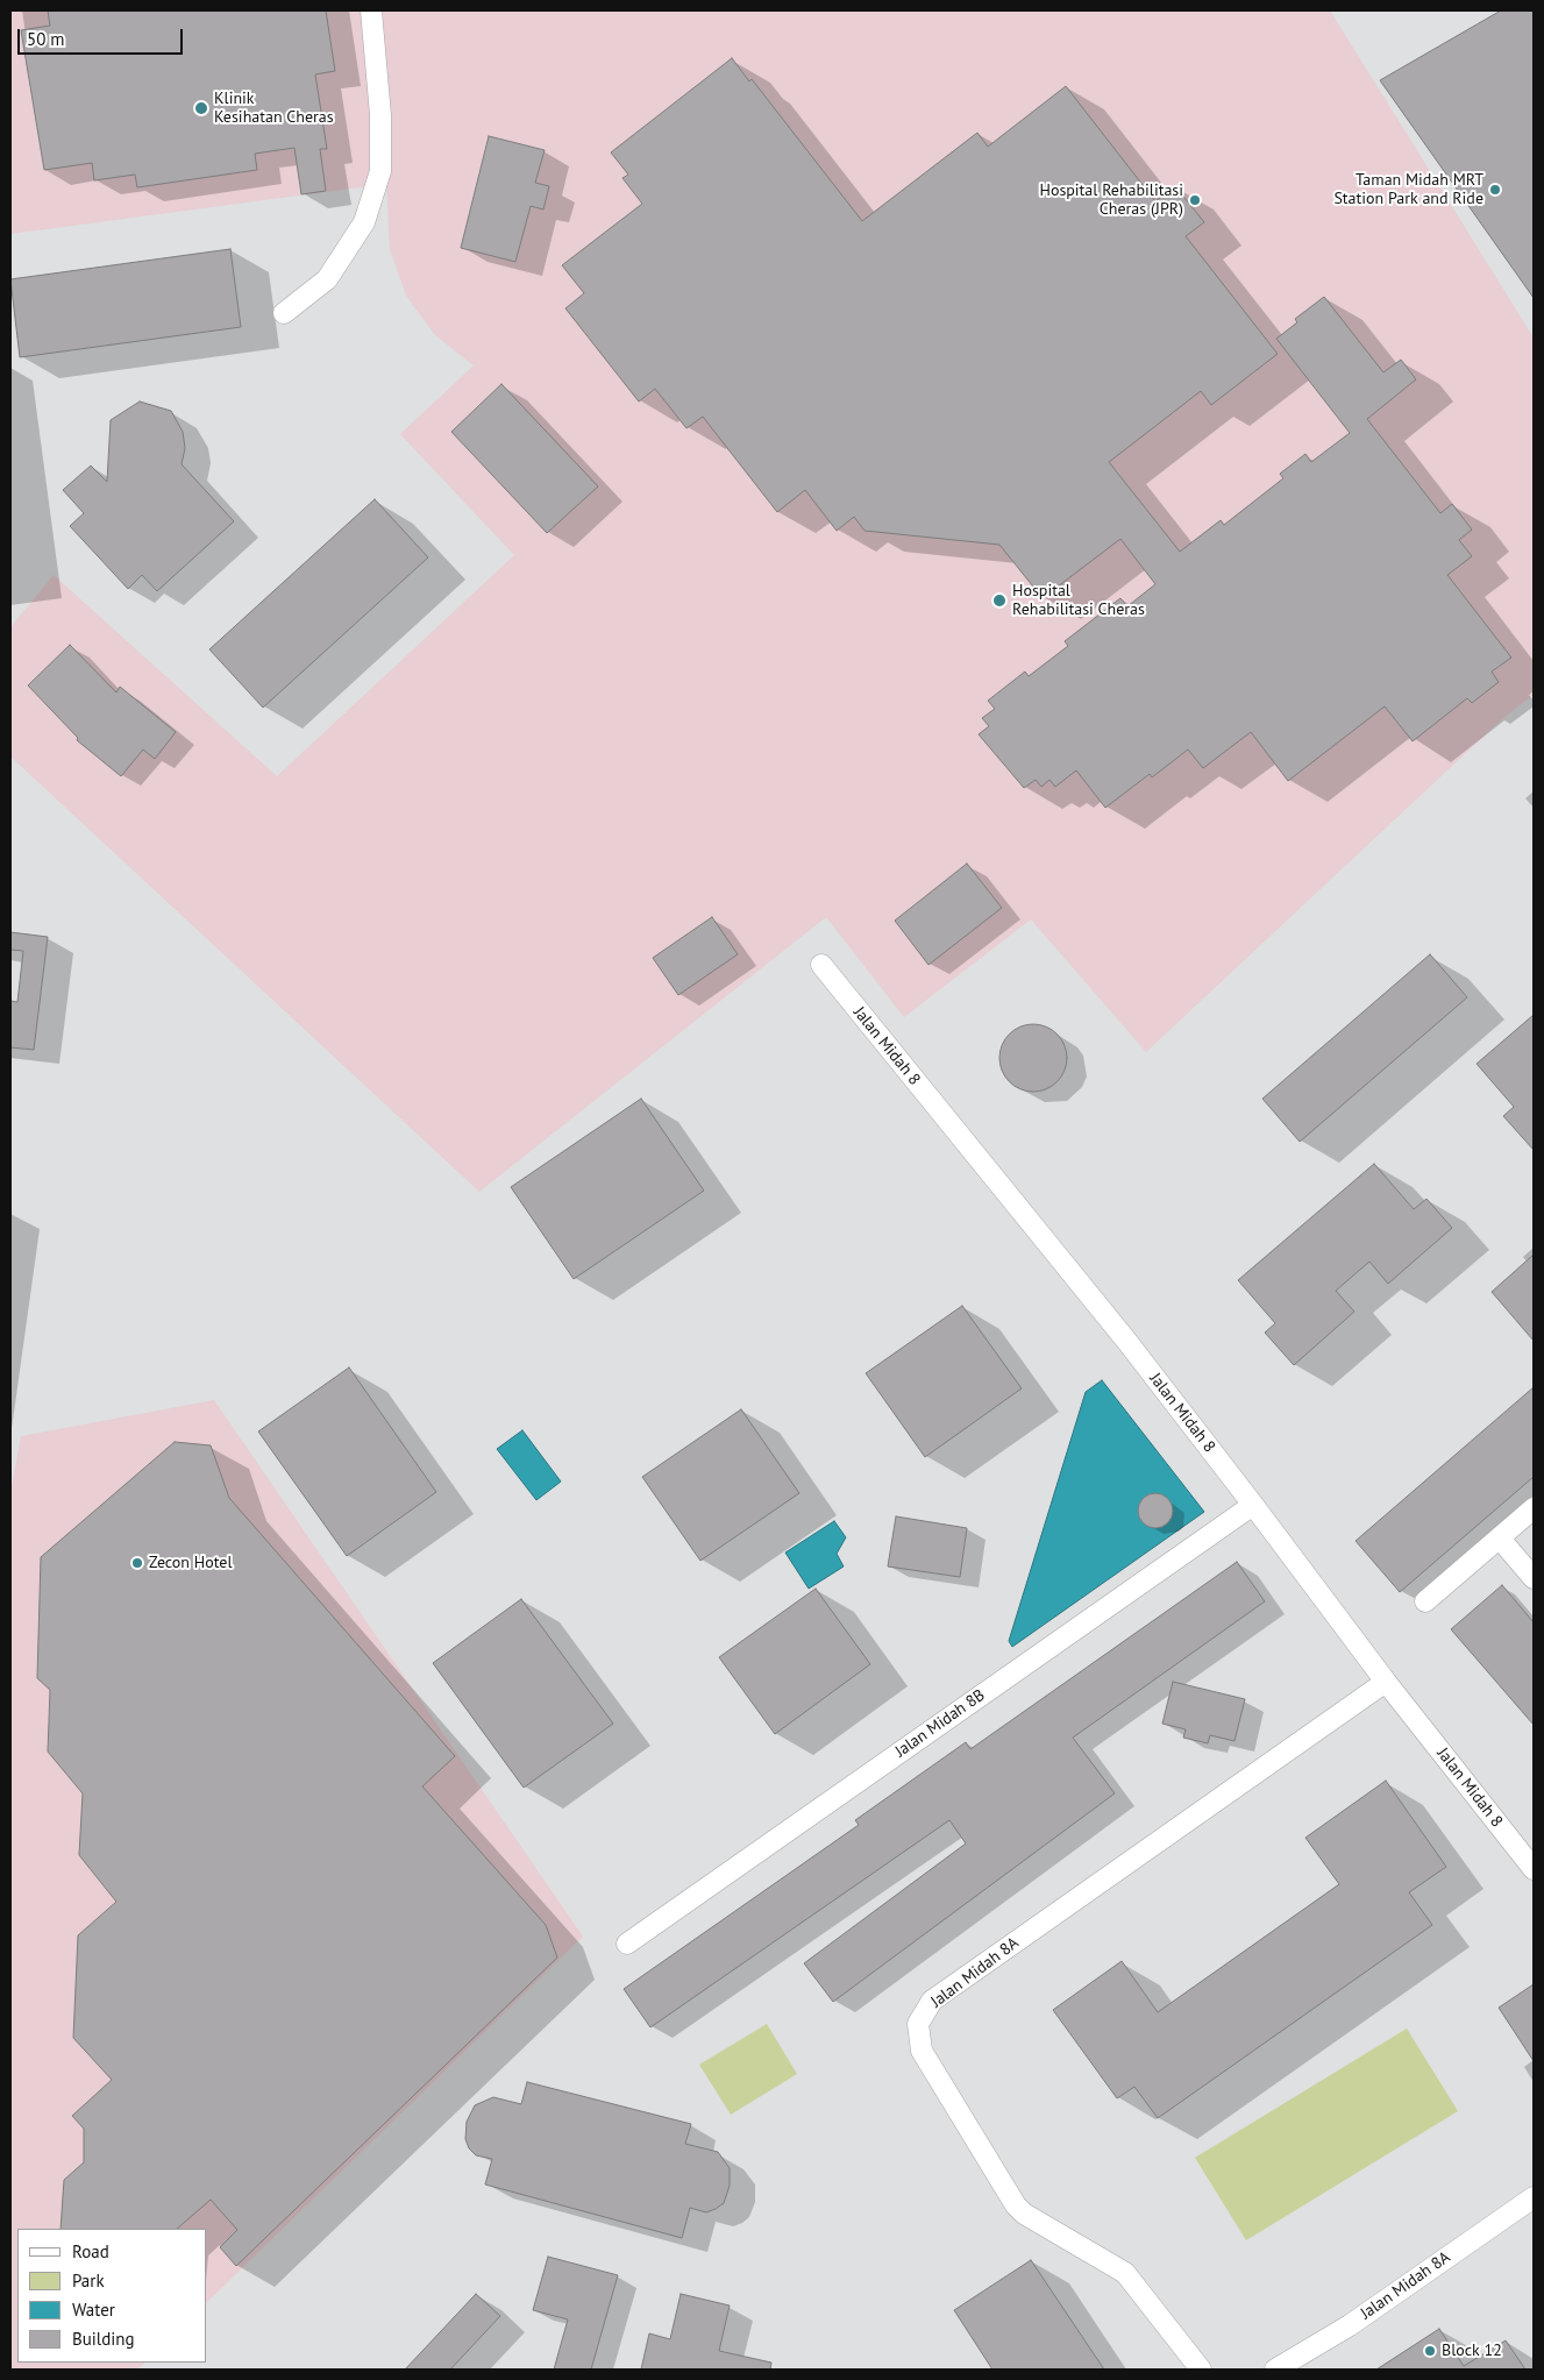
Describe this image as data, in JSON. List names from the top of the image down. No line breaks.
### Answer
{"streets":{"street":["Jalan Midah 8","Jalan Midah 8B","Jalan Midah 8A"]},"crossings":[["Jalan Midah 8","Jalan Midah 8B"],["Jalan Midah 8","Jalan Midah 8A"]],"places":["Klinik Kesihatan Cheras","Taman Midah MRT Station Park and Ride","Hospital Rehabilitasi Cheras (JPR)","Hospital Rehabilitasi Cheras","Zecon Hotel","Block 12"],"legend":["Road","Park","Water","Building"],"scale_bar":"50 m"}
